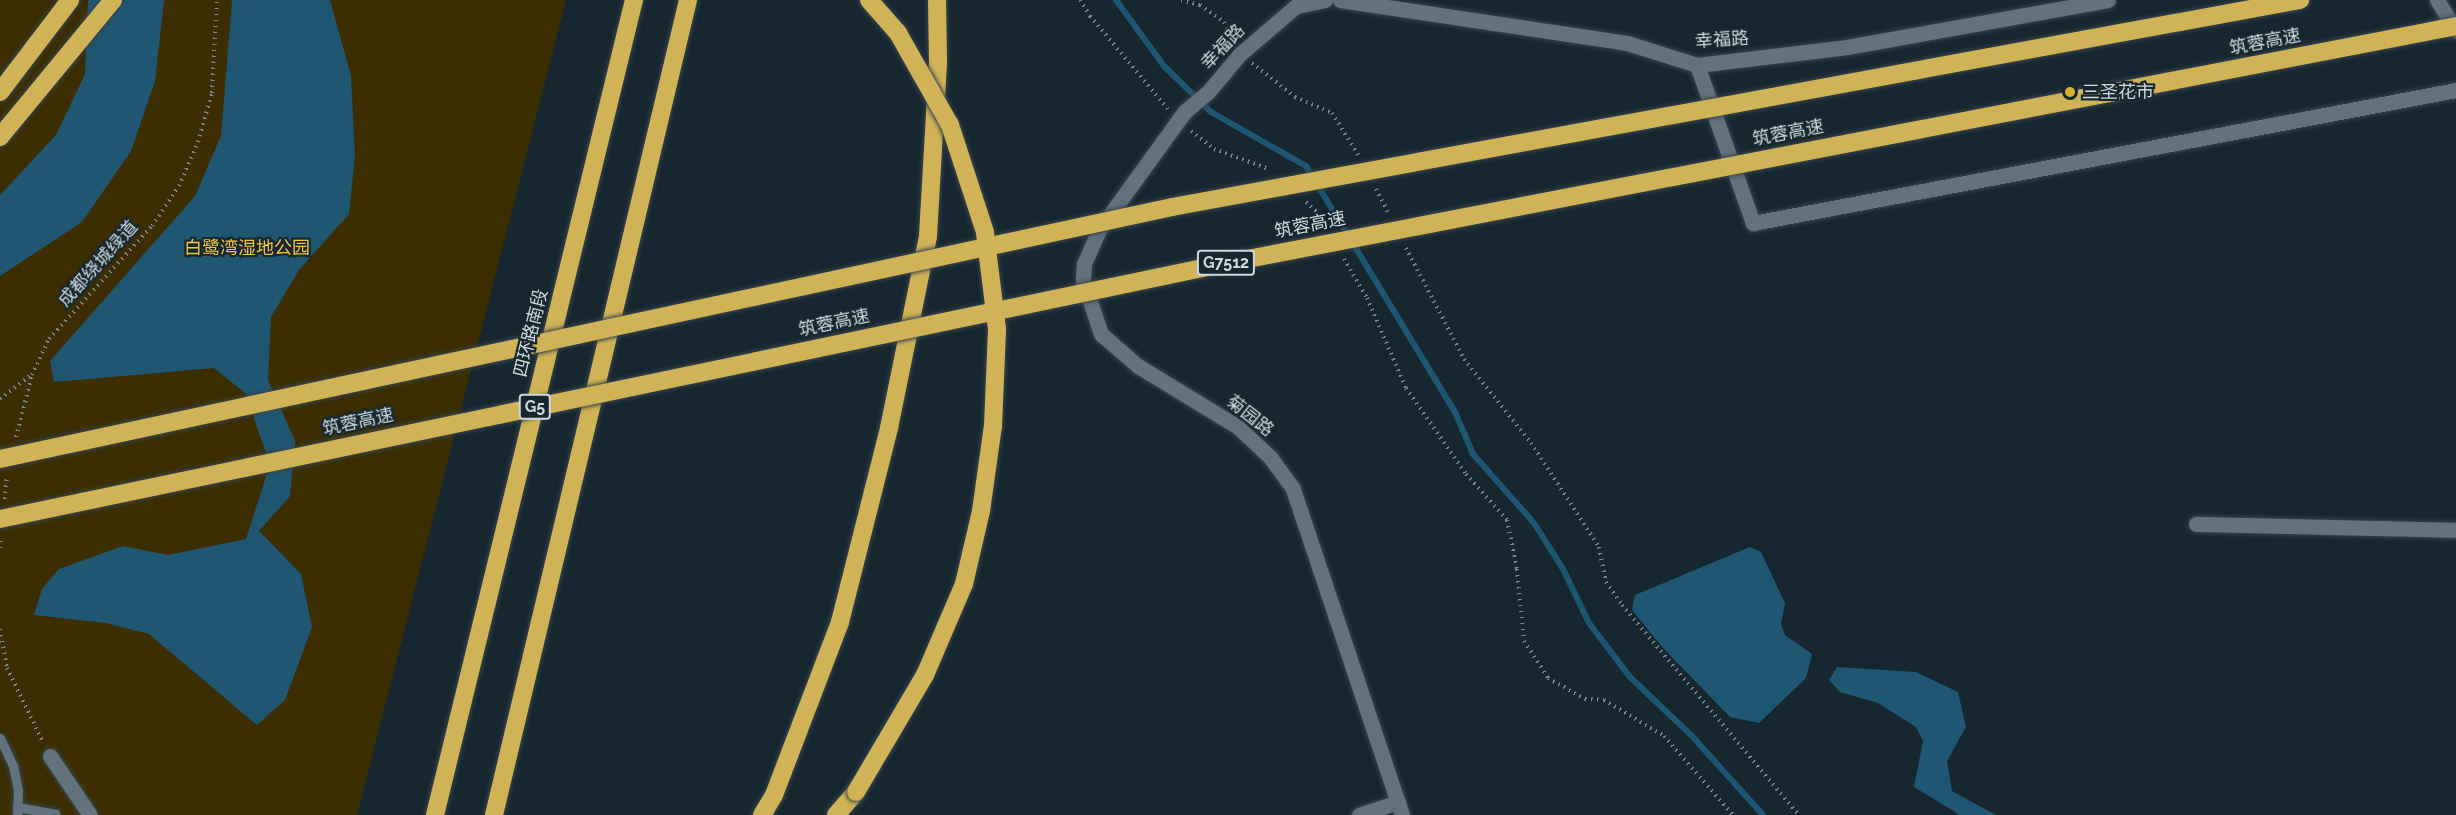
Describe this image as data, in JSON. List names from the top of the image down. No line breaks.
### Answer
{"streets":{"highway":["筑蓉高速","G7512","四环路南段","G5"],"street":["幸福路","菊园路"],"path":["成都绕城绿道"]},"crossings":[["幸福路","菊园路"]],"parks":["白鹭湾湿地公园"],"places":["三圣花市"]}
